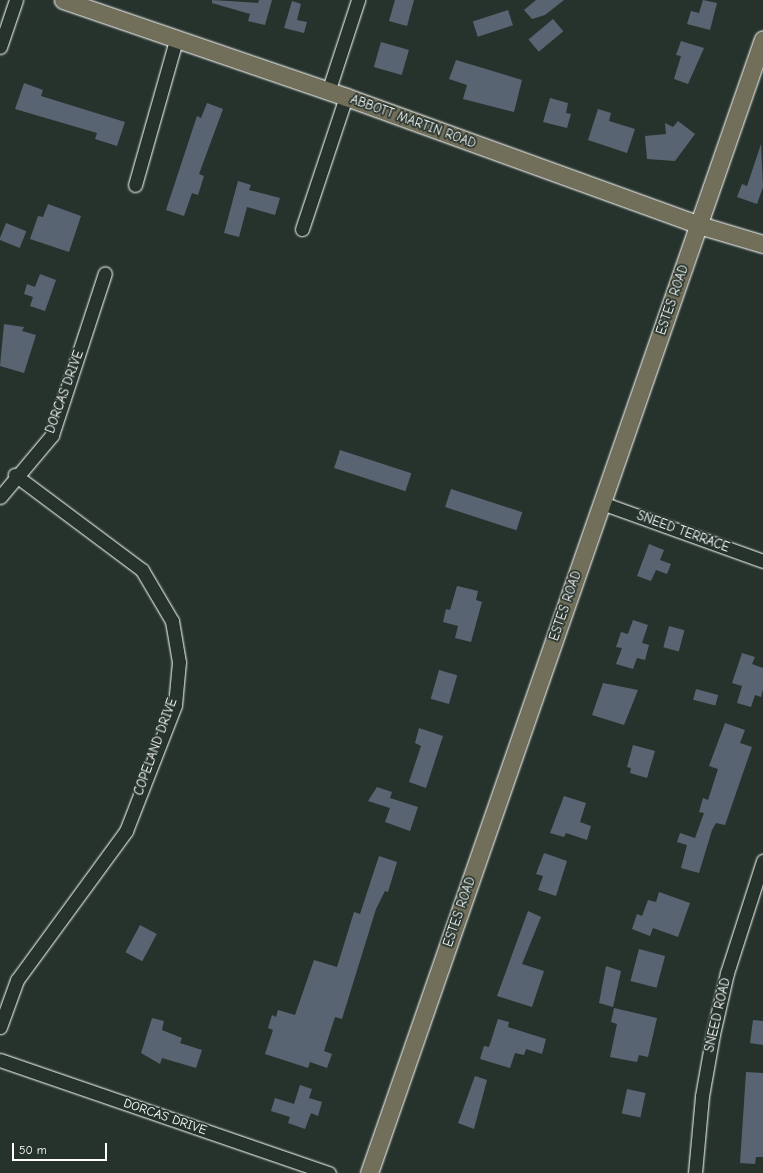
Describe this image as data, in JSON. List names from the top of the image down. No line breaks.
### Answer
{"streets":{"main road":["ABBOTT MARTIN ROAD","ESTES ROAD"],"street":["DORCAS DRIVE","SNEED TERRACE","COPELAND DRIVE","SNEED ROAD"]},"crossings":[["ABBOTT MARTIN ROAD","ESTES ROAD"],["ESTES ROAD","SNEED TERRACE"],["DORCAS DRIVE","COPELAND DRIVE"]],"scale_bar":"50 m"}
